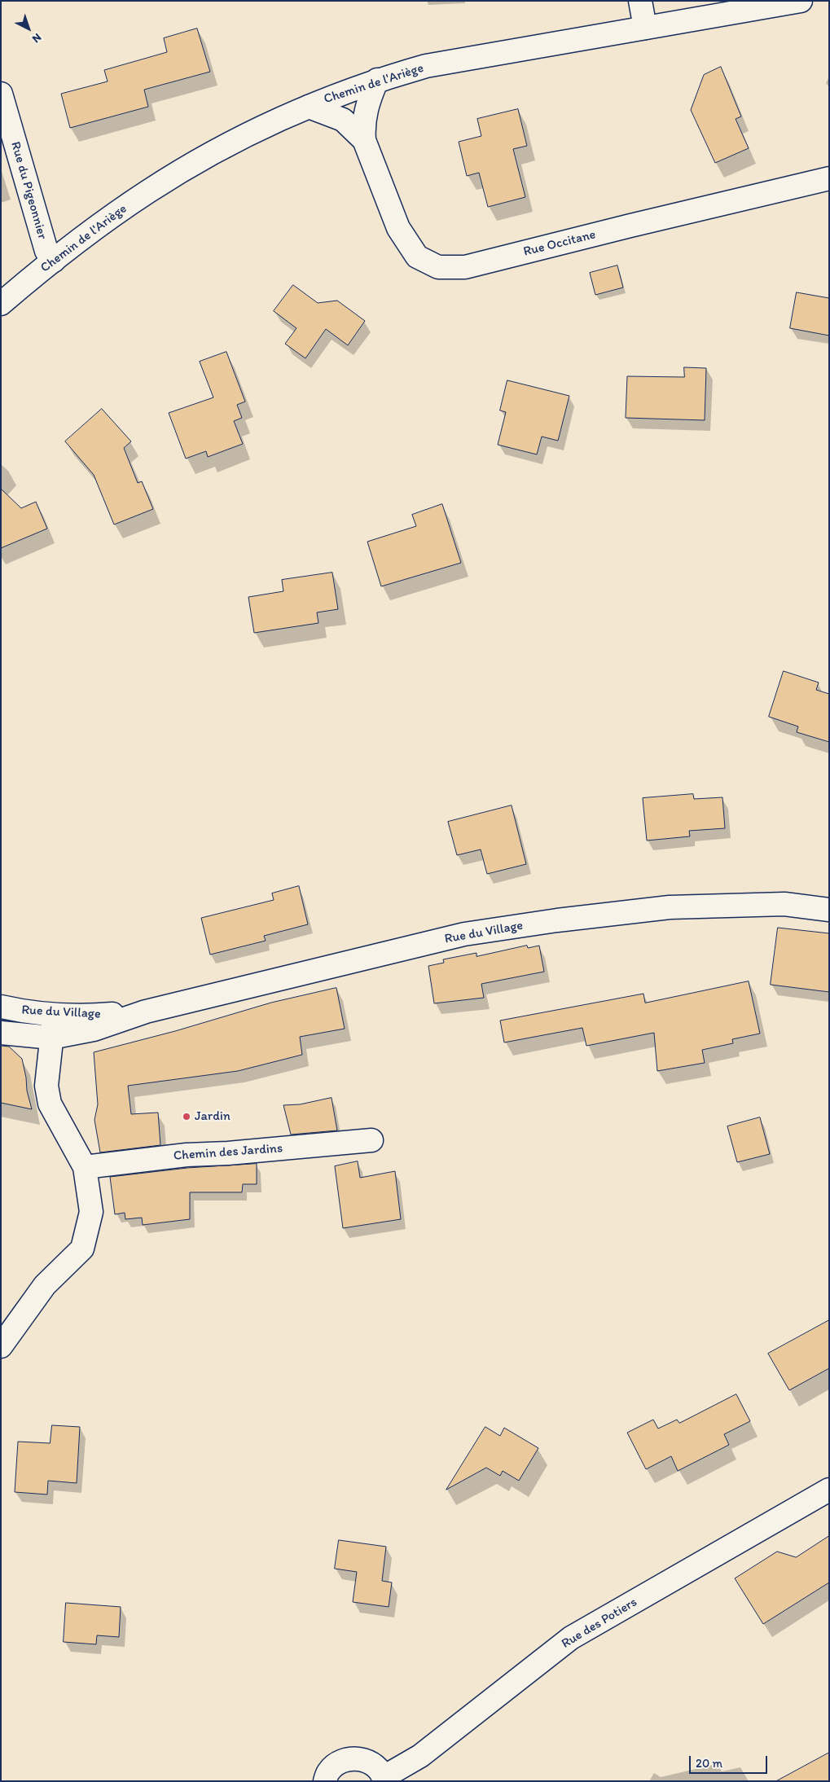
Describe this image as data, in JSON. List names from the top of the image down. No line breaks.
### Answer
{"streets":{"street":["Chemin de l'Ariège","Rue du Pigeonnier","Rue Occitane","Rue du Village","Chemin des Jardins","Rue des Potiers"]},"crossings":[["Chemin de l'Ariège","Rue du Pigeonnier"],["Chemin de l'Ariège","Rue Occitane"]],"places":["Jardin"],"scale_bar":"20 m","north":"bottom right"}
